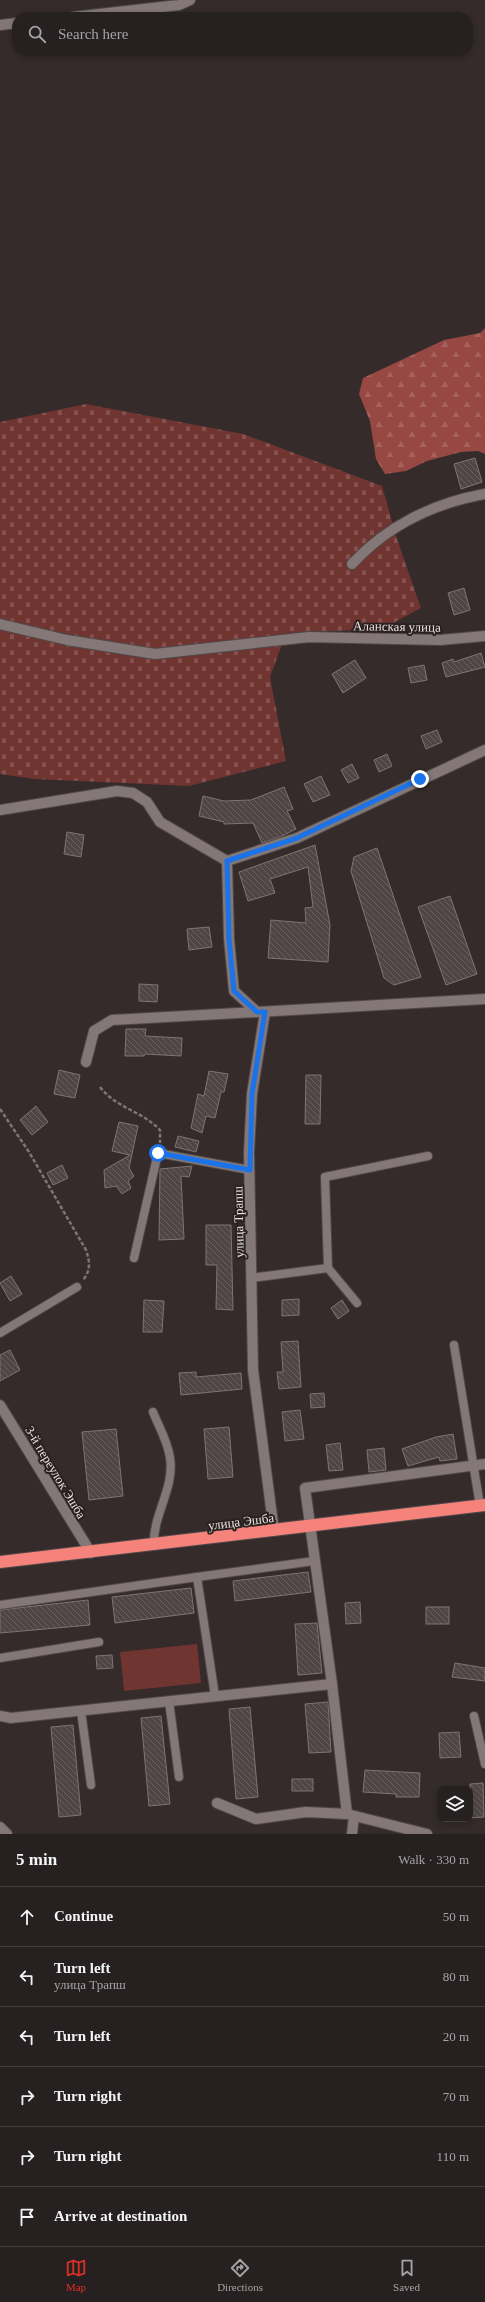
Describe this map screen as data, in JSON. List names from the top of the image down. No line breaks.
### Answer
{"streets":{"highway":["улица Эшба"],"street":["Аланская улица","улица Трапш","3-й переулок Эшба"]},"crossings":[["улица Трапш","улица Эшба"],["3-й переулок Эшба","улица Эшба"]],"page":{"search":"Search here","heading":["5 min","Walk · 330 m"],"list":[["Continue","50 m"],["Turn left","улица Трапш","80 m"],["Turn left","20 m"],["Turn right","70 m"],["Turn right","110 m"],"Arrive at destination"],"nav":["Map","Directions","Saved"]}}
